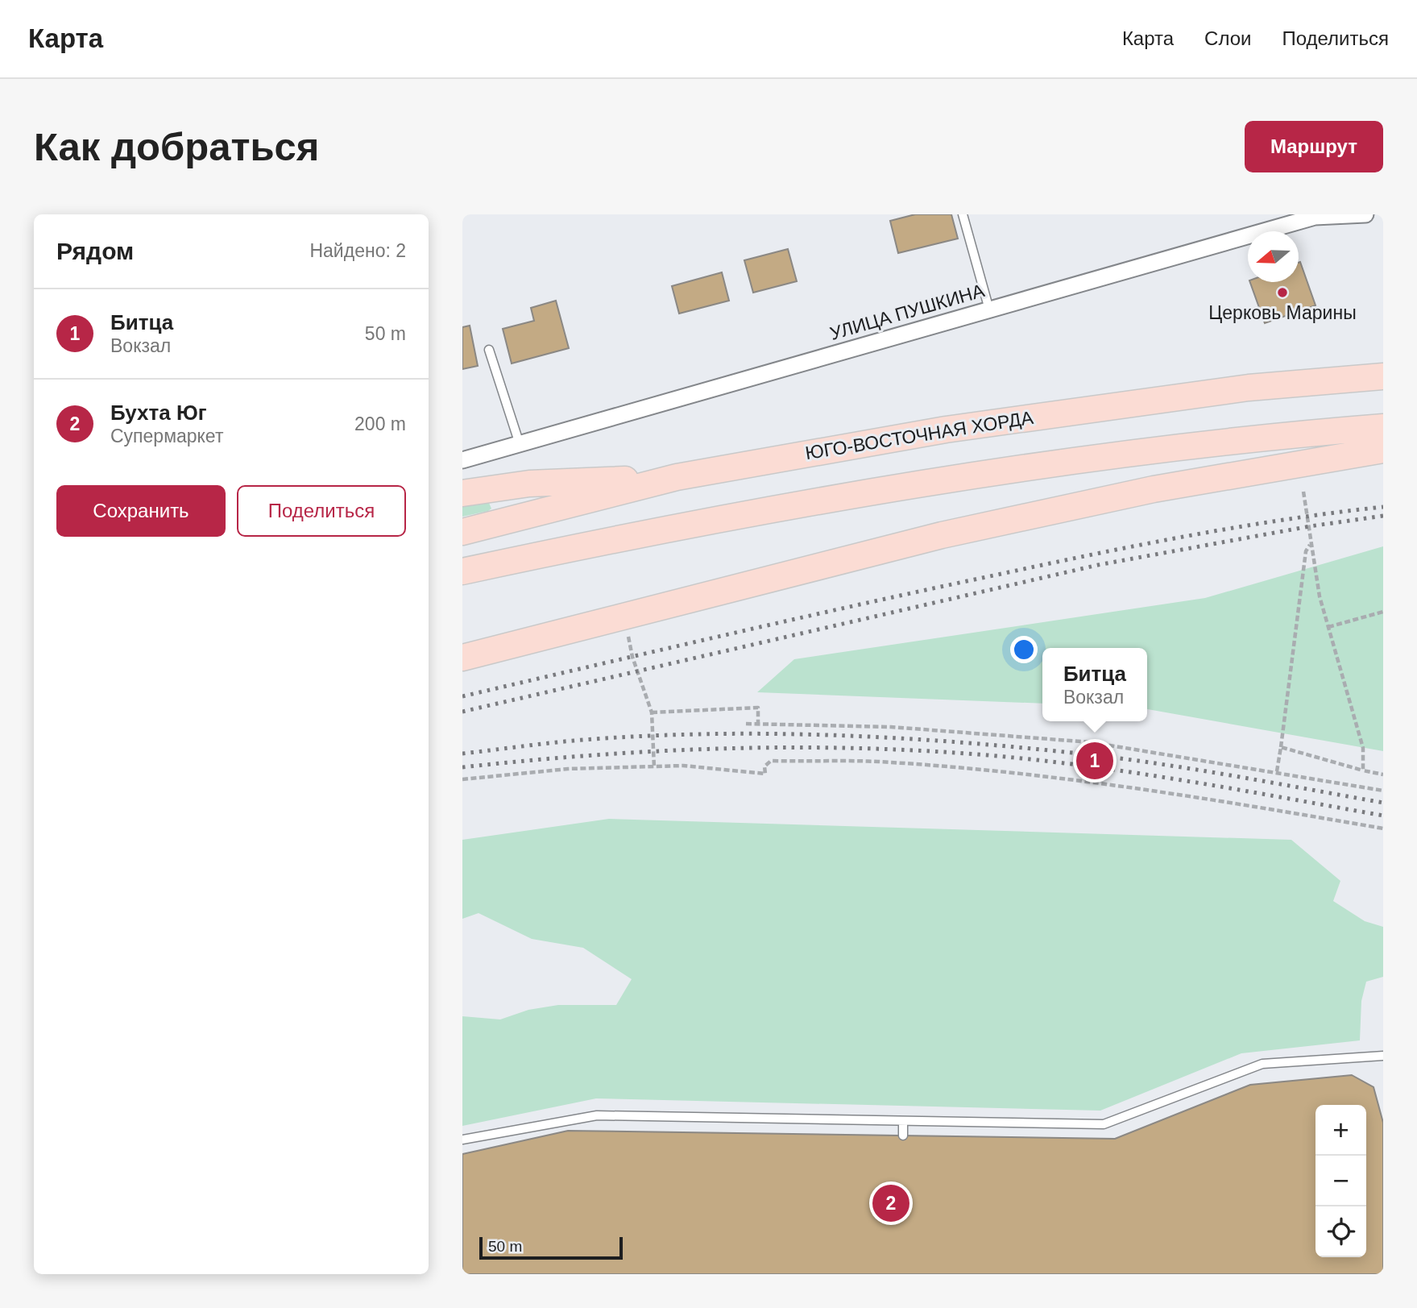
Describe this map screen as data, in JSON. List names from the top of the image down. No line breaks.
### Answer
{"streets":{"main road":["ЮГО-ВОСТОЧНАЯ ХОРДА"],"street":["УЛИЦА ПУШКИНА"]},"places":["Церковь Марины"],"scale_bar":"50 m","north":"left","page":{"header":"Карта","nav":["Карта","Слои","Поделиться"],"buttons":["Маршрут",["Сохранить","Поделиться"]],"title":"Как добраться","heading":["Рядом","Найдено: 2"],"list":[{"mark":"1","name":"Битца","note":"Вокзал","value":"50 m"},{"mark":"2","name":"Бухта Юг","note":"Супермаркет","value":"200 m"}],"popup":["Битца","Вокзал"],"pins":["1","2"],"map_buttons":["+","−"],"scale":"50 m"}}
